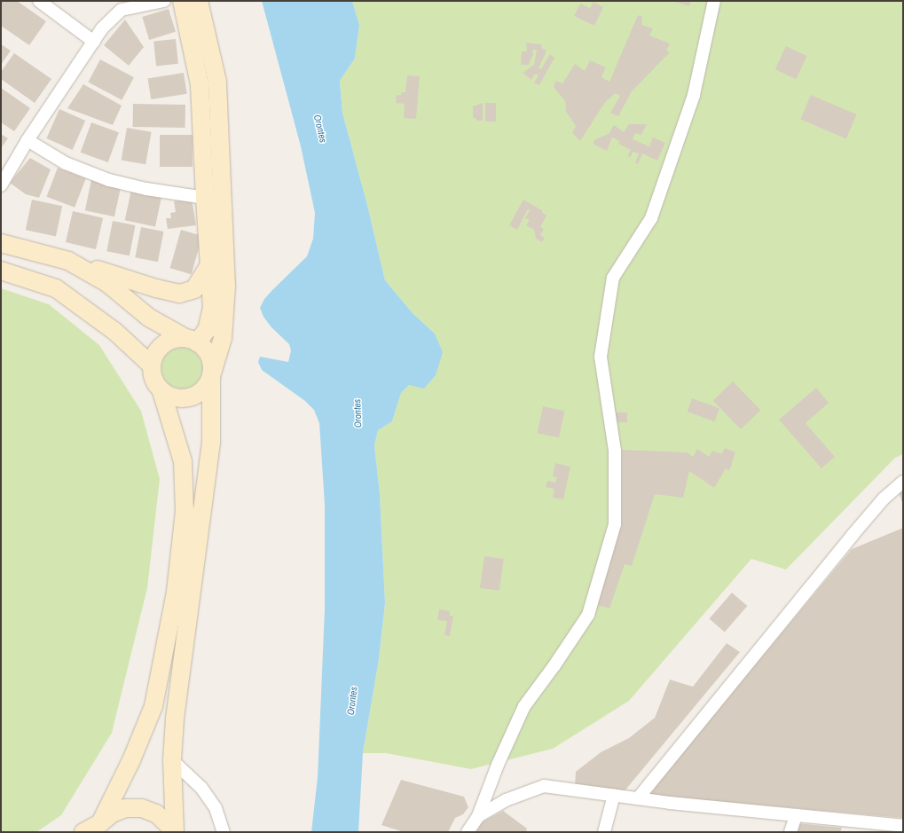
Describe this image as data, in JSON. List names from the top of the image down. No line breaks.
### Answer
{"water":["Orontes"]}
